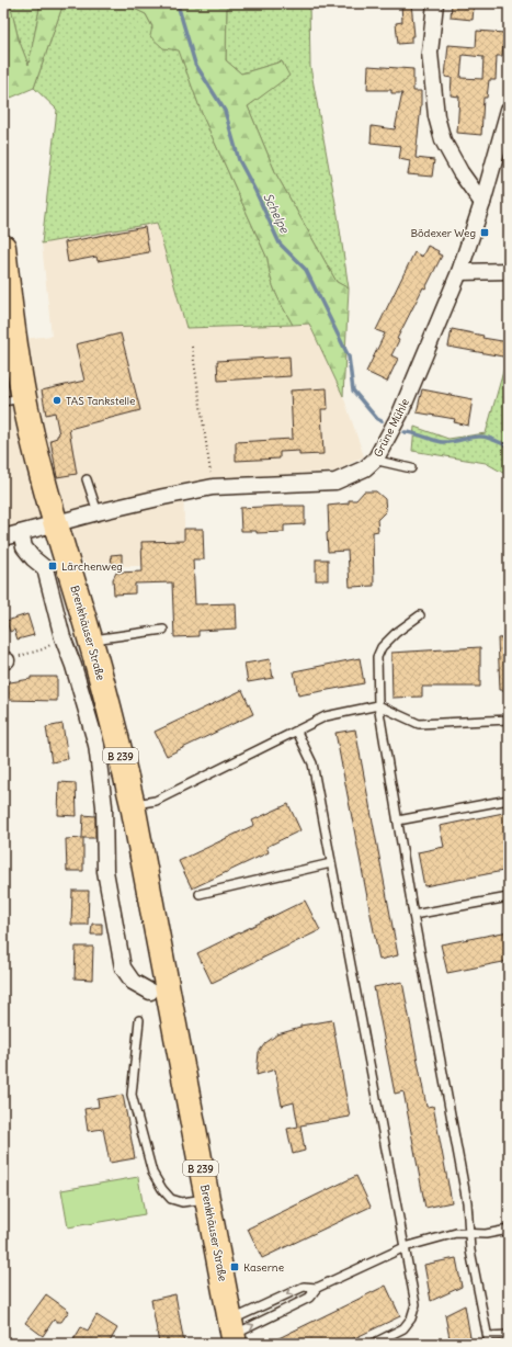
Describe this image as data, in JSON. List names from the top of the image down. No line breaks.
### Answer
{"streets":{"main road":["Brenkhäuser Straße","B 239"],"street":["Grüne Mühle"]},"crossings":[["Grüne Mühle","Brenkhäuser Straße"]],"water":["Schelpe"],"places":{"transit":["Bödexer Weg","Lärchenweg","Kaserne"],"other":["TAS Tankstelle"]}}
